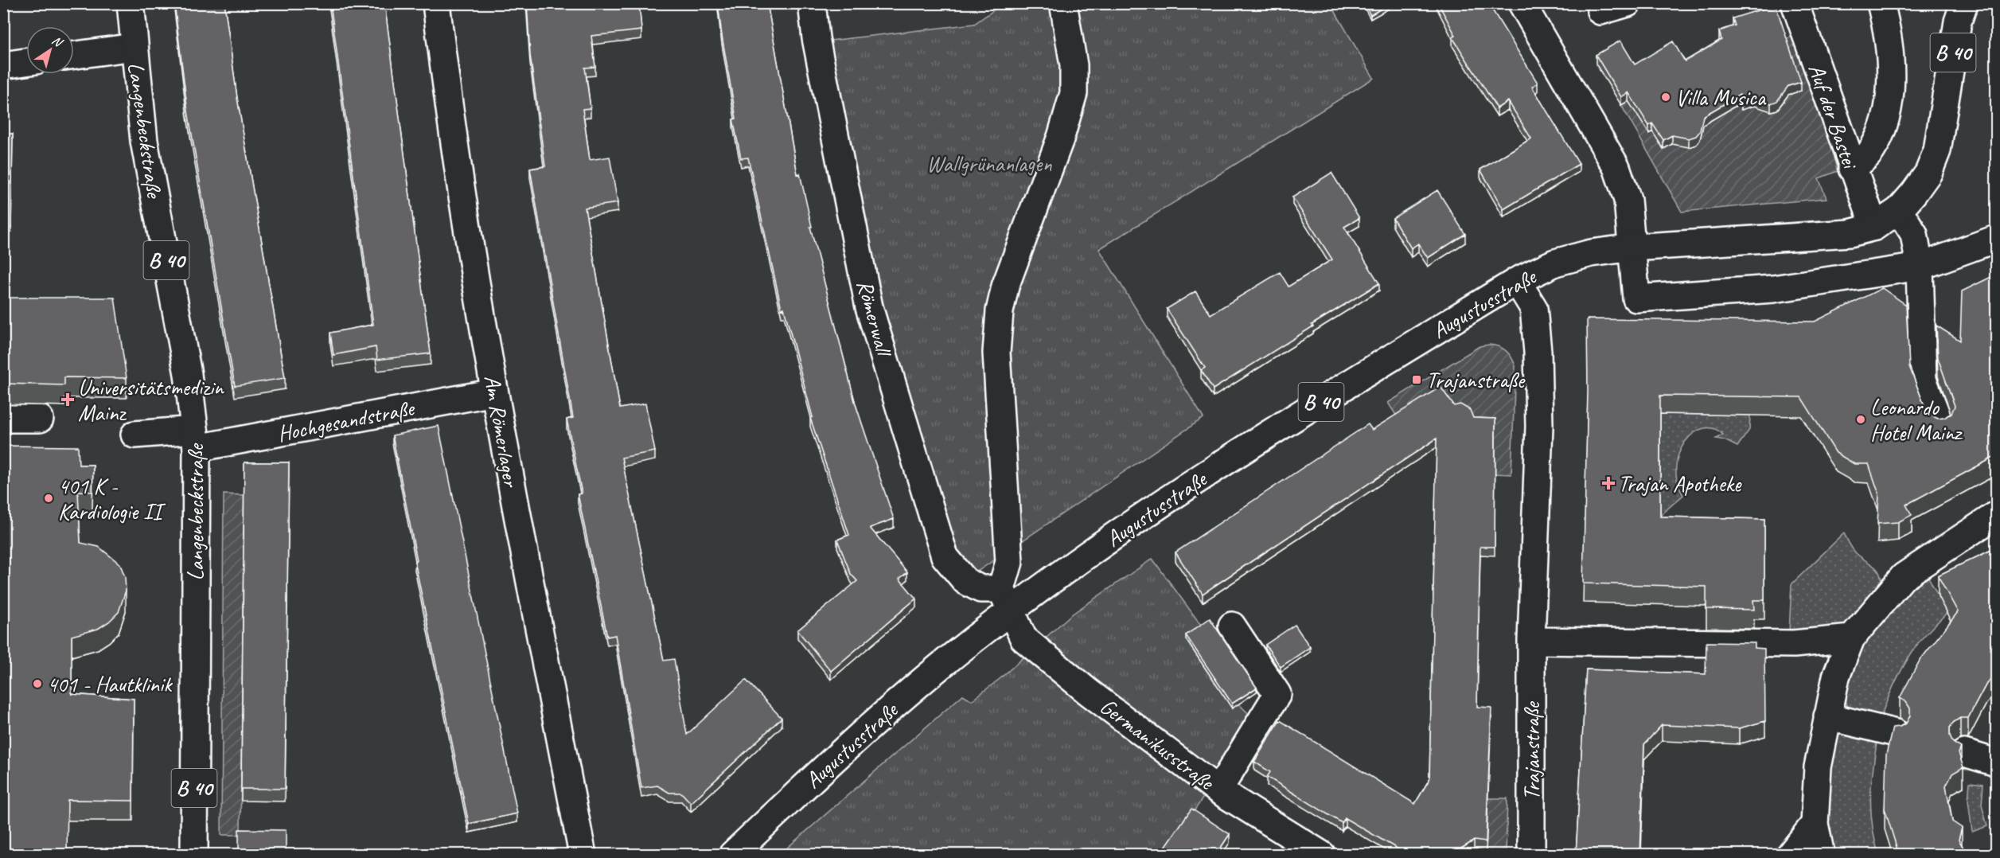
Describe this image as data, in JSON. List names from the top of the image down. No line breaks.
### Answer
{"streets":{"street":["B 40","Auf der Bastei","Langenbeckstraße","Augustusstraße","Römerwall","Hochgesandstraße","Am Römerlager","Germanikusstraße","Trajanstraße"]},"crossings":[["Auf der Bastei","Augustusstraße"],["Langenbeckstraße","Hochgesandstraße"],["Augustusstraße","Germanikusstraße"],["Augustusstraße","Trajanstraße"],["Hochgesandstraße","Am Römerlager"]],"parks":["Wallgrünanlagen"],"places":{"other":["Villa Musica","Leonardo Hotel Mainz","401 K - Kardiologie II","401 - Hautklinik"],"transit":["Trajanstraße"],"health":["Universitätsmedizin Mainz","Trajan Apotheke"]},"north":"top right"}
